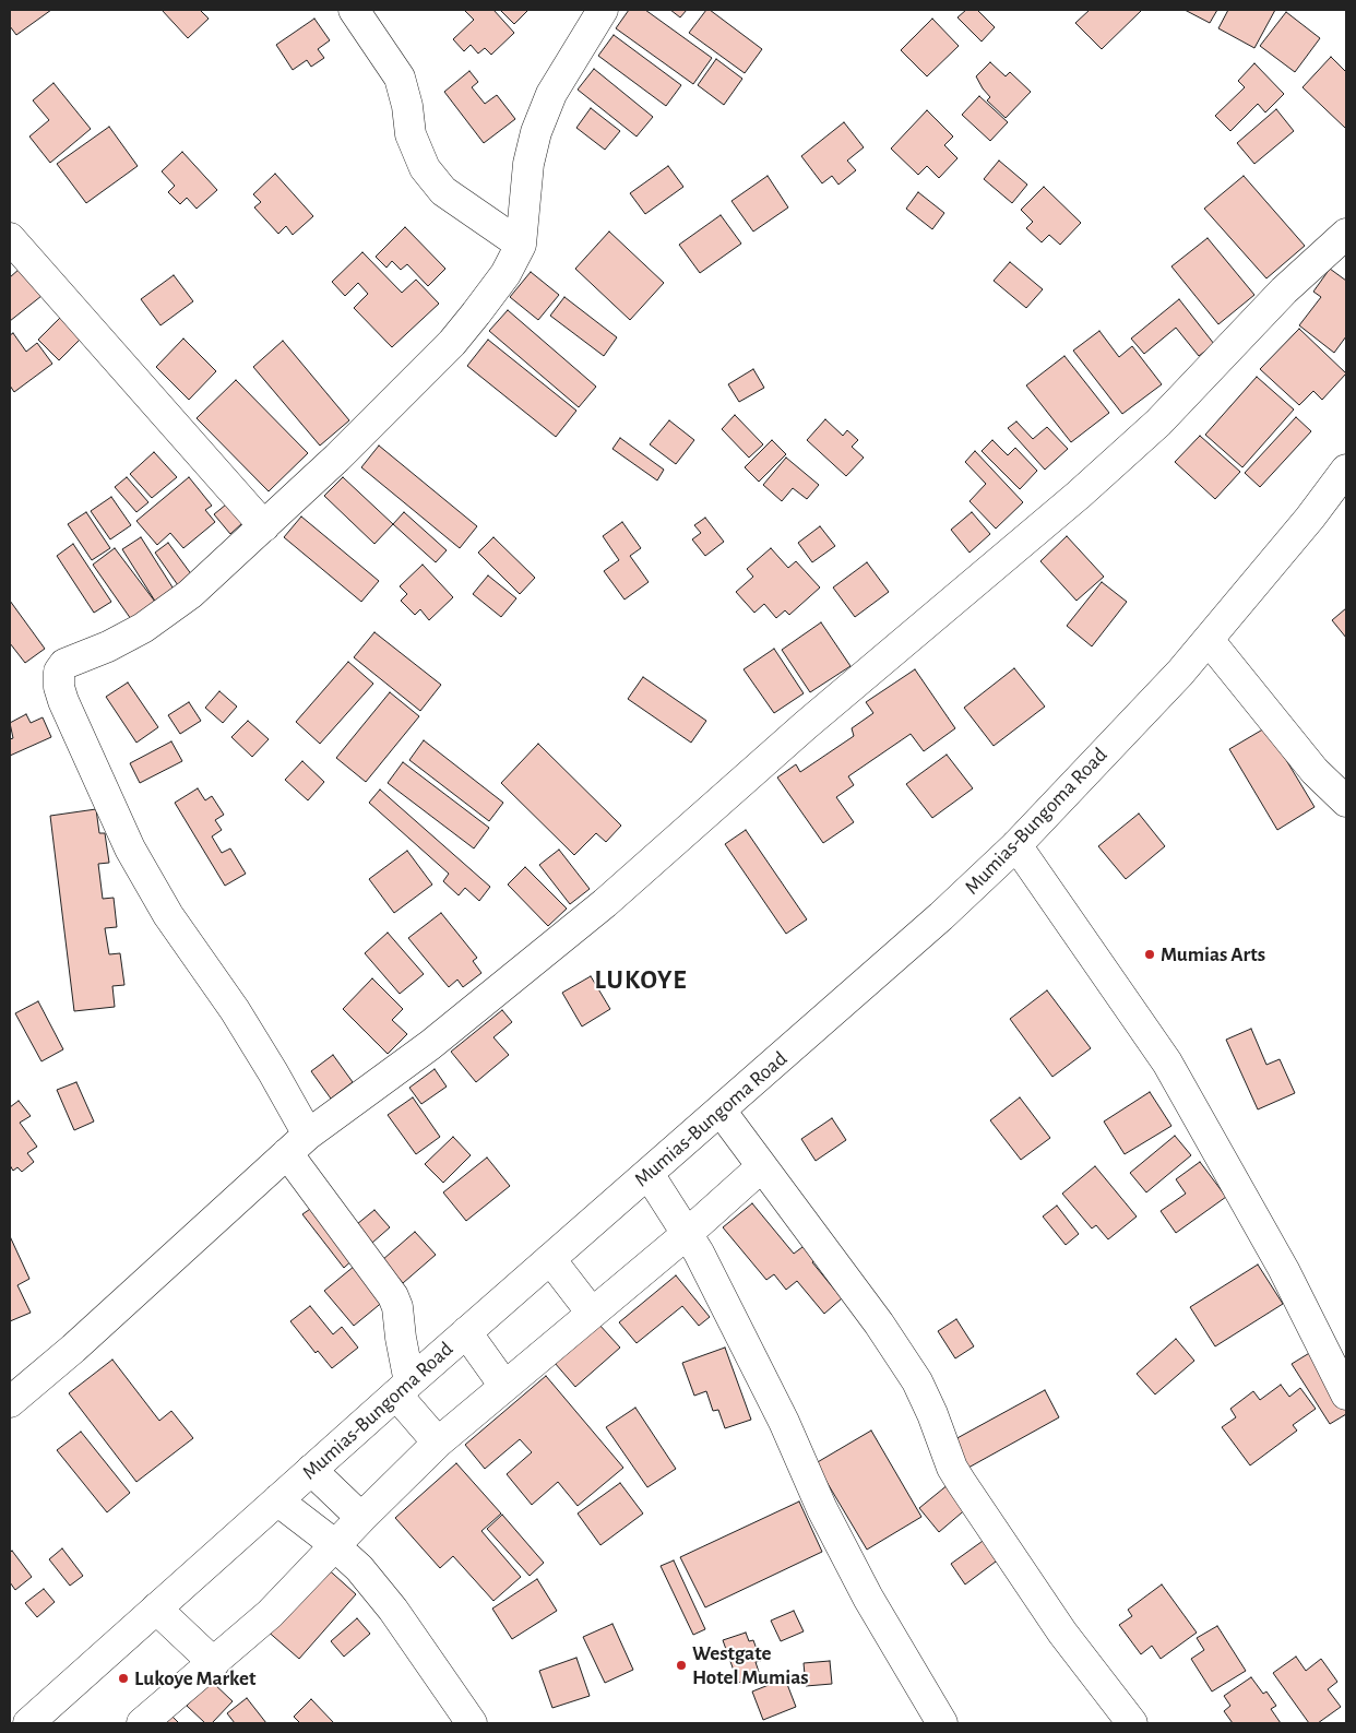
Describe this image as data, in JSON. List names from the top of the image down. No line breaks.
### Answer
{"streets":{"main road":["Mumias-Bungoma Road"]},"districts":["LUKOYE"],"places":["Mumias Arts","Westgate Hotel Mumias","Lukoye Market"]}
